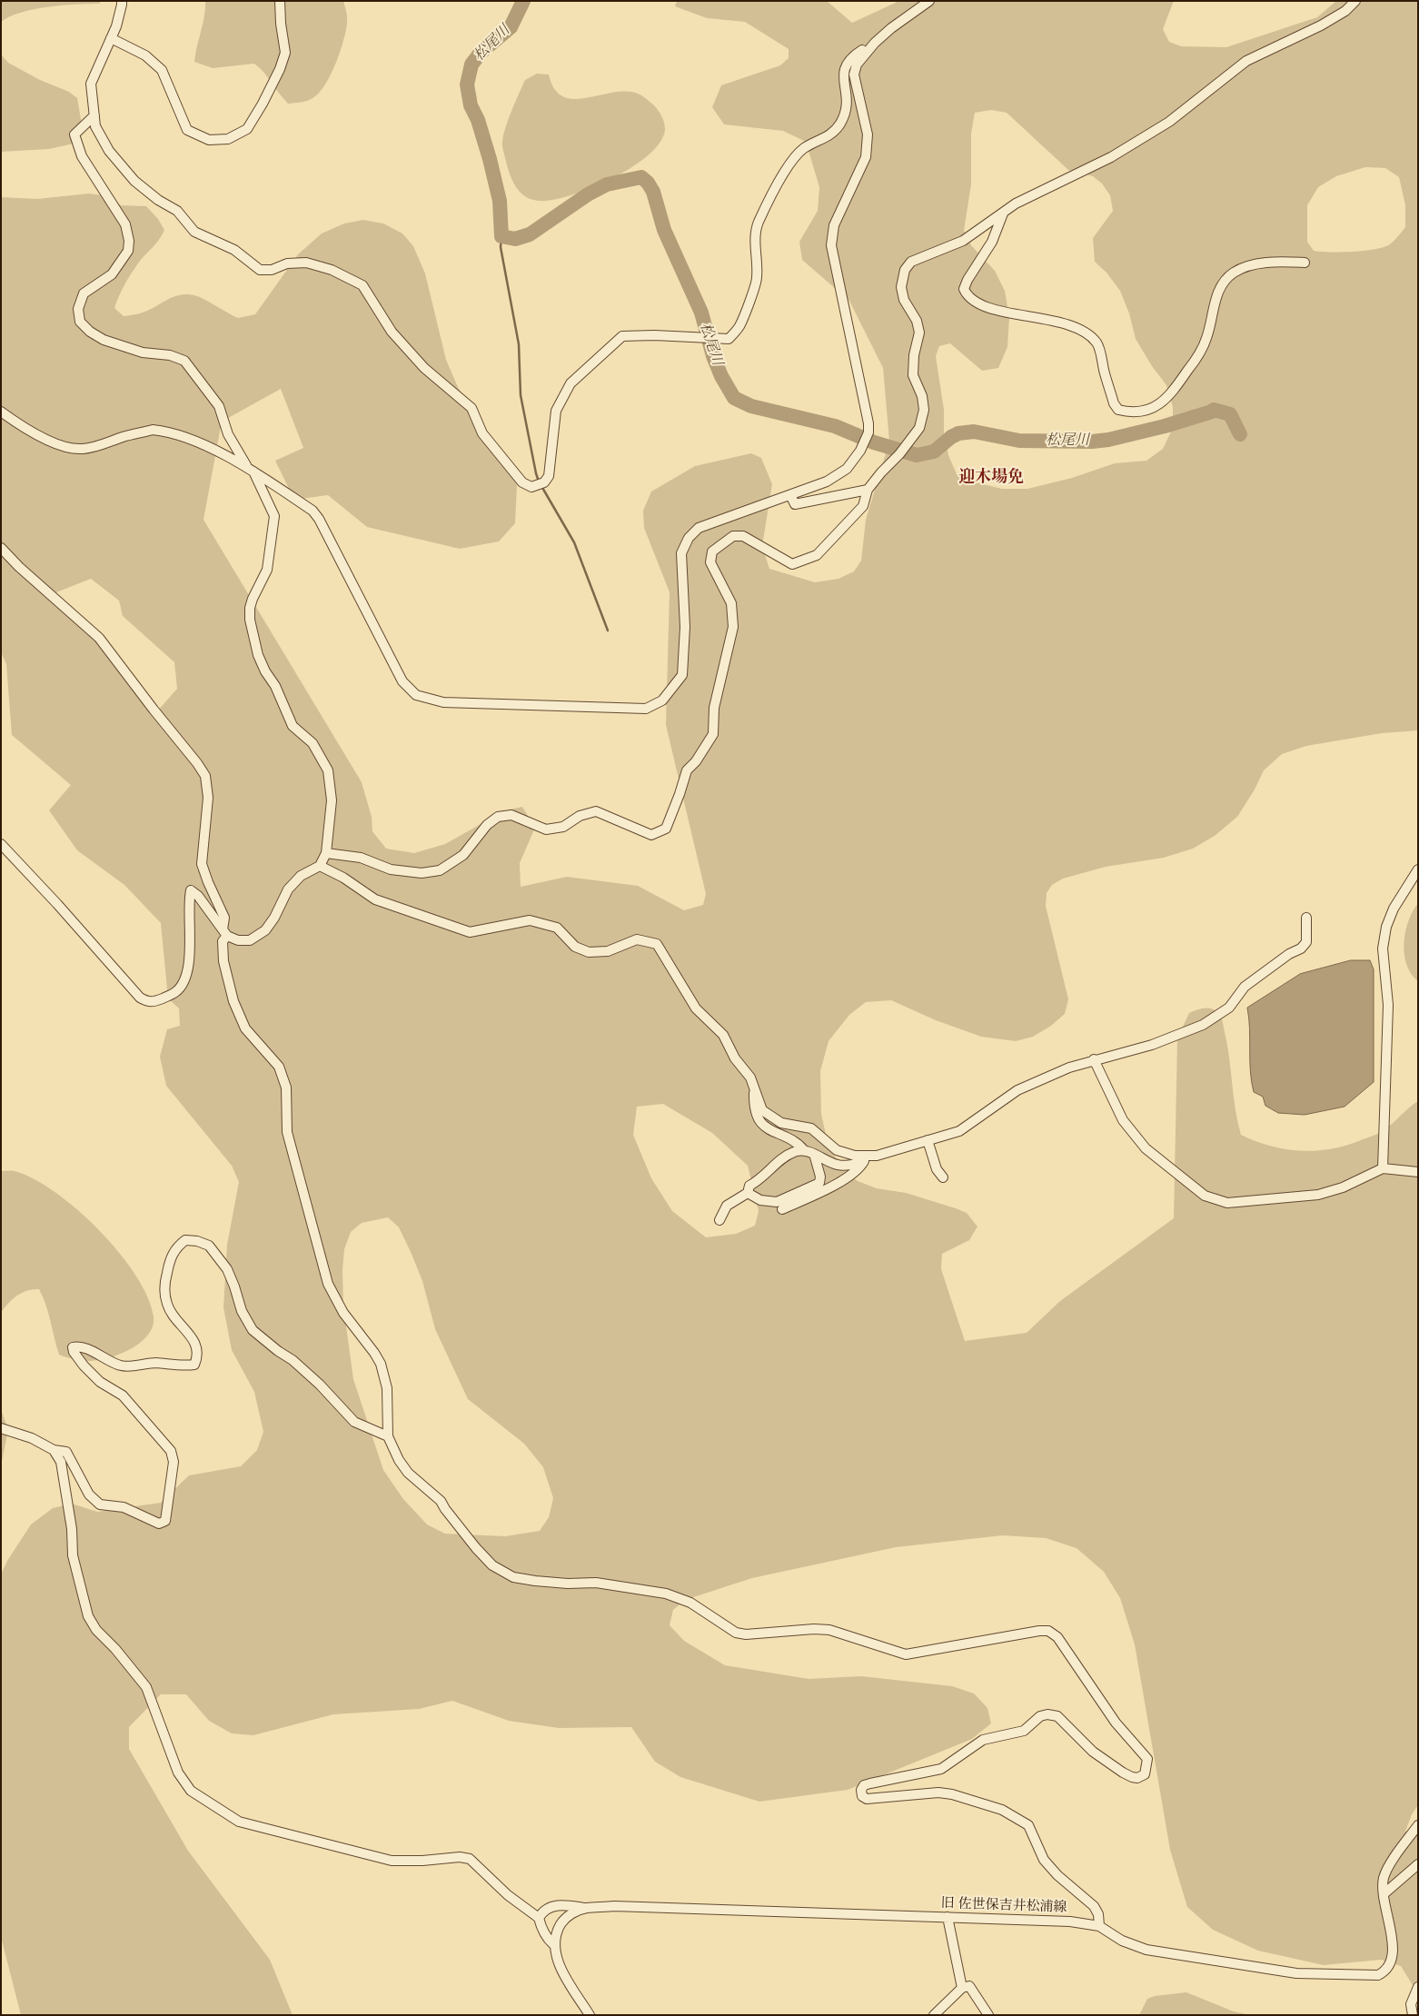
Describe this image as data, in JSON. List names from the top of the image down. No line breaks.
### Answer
{"streets":{"street":["旧 佐世保吉井松浦線"]},"districts":["迎木場免"],"water":["松尾川"]}
